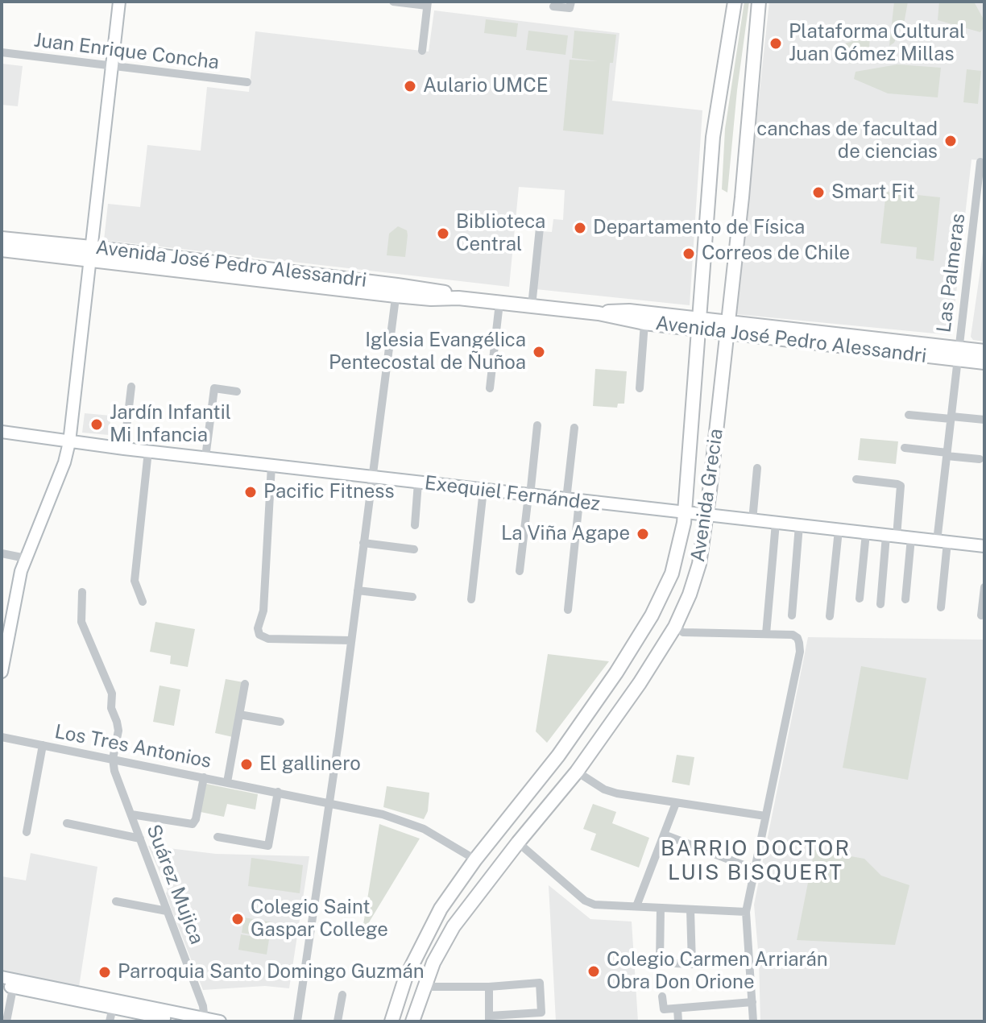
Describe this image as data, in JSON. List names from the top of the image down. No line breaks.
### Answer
{"streets":{"main road":["Avenida José Pedro Alessandri","Exequiel Fernández","Avenida Grecia"],"street":["Juan Enrique Concha","Las Palmeras","Los Tres Antonios","Suárez Mujica"]},"crossings":[["Avenida José Pedro Alessandri","Las Palmeras"],["Avenida José Pedro Alessandri","Avenida Grecia"],["Las Palmeras","Exequiel Fernández"],["Exequiel Fernández","Avenida Grecia"],["Avenida Grecia","Los Tres Antonios"],["Los Tres Antonios","Suárez Mujica"]],"districts":["BARRIO DOCTOR LUIS BISQUERT"],"places":["Plataforma Cultural Juan Gómez Millas","Aulario UMCE","canchas de facultad de ciencias","Smart Fit","Departamento de Física","Biblioteca Central","Correos de Chile","Iglesia Evangélica Pentecostal de Ñuñoa","Jardín Infantil Mi Infancia","Pacific Fitness","La Viña Agape","El gallinero","Colegio Saint Gaspar College","Colegio Carmen Arriarán Obra Don Orione","Parroquia Santo Domingo Guzmán"]}
